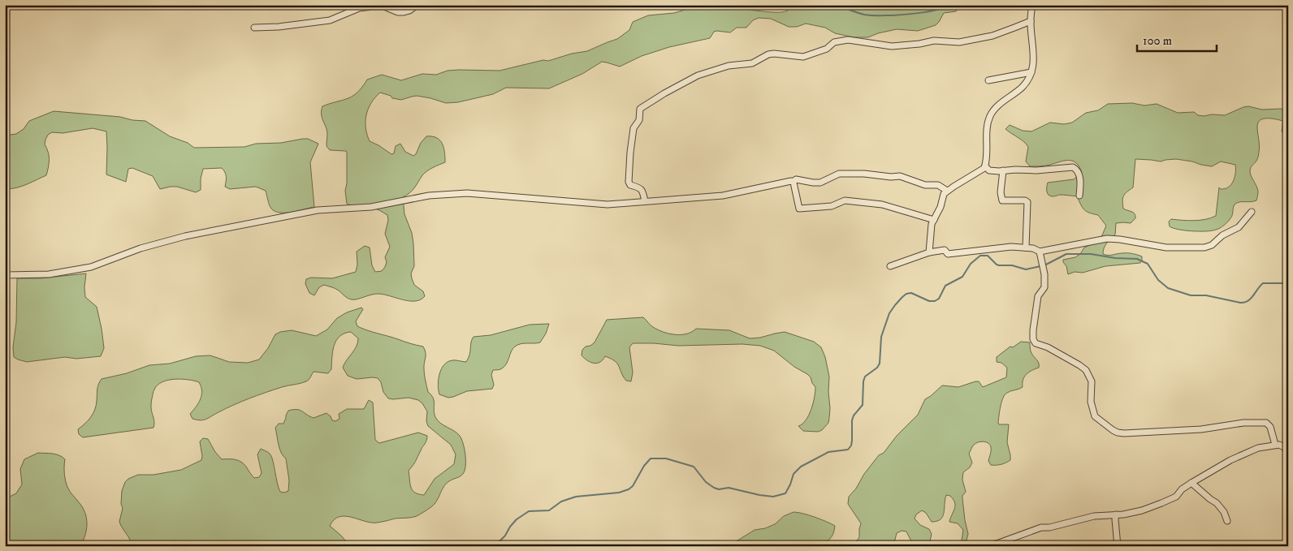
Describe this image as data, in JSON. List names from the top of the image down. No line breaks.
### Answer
{"scale_bar":"100 m"}
